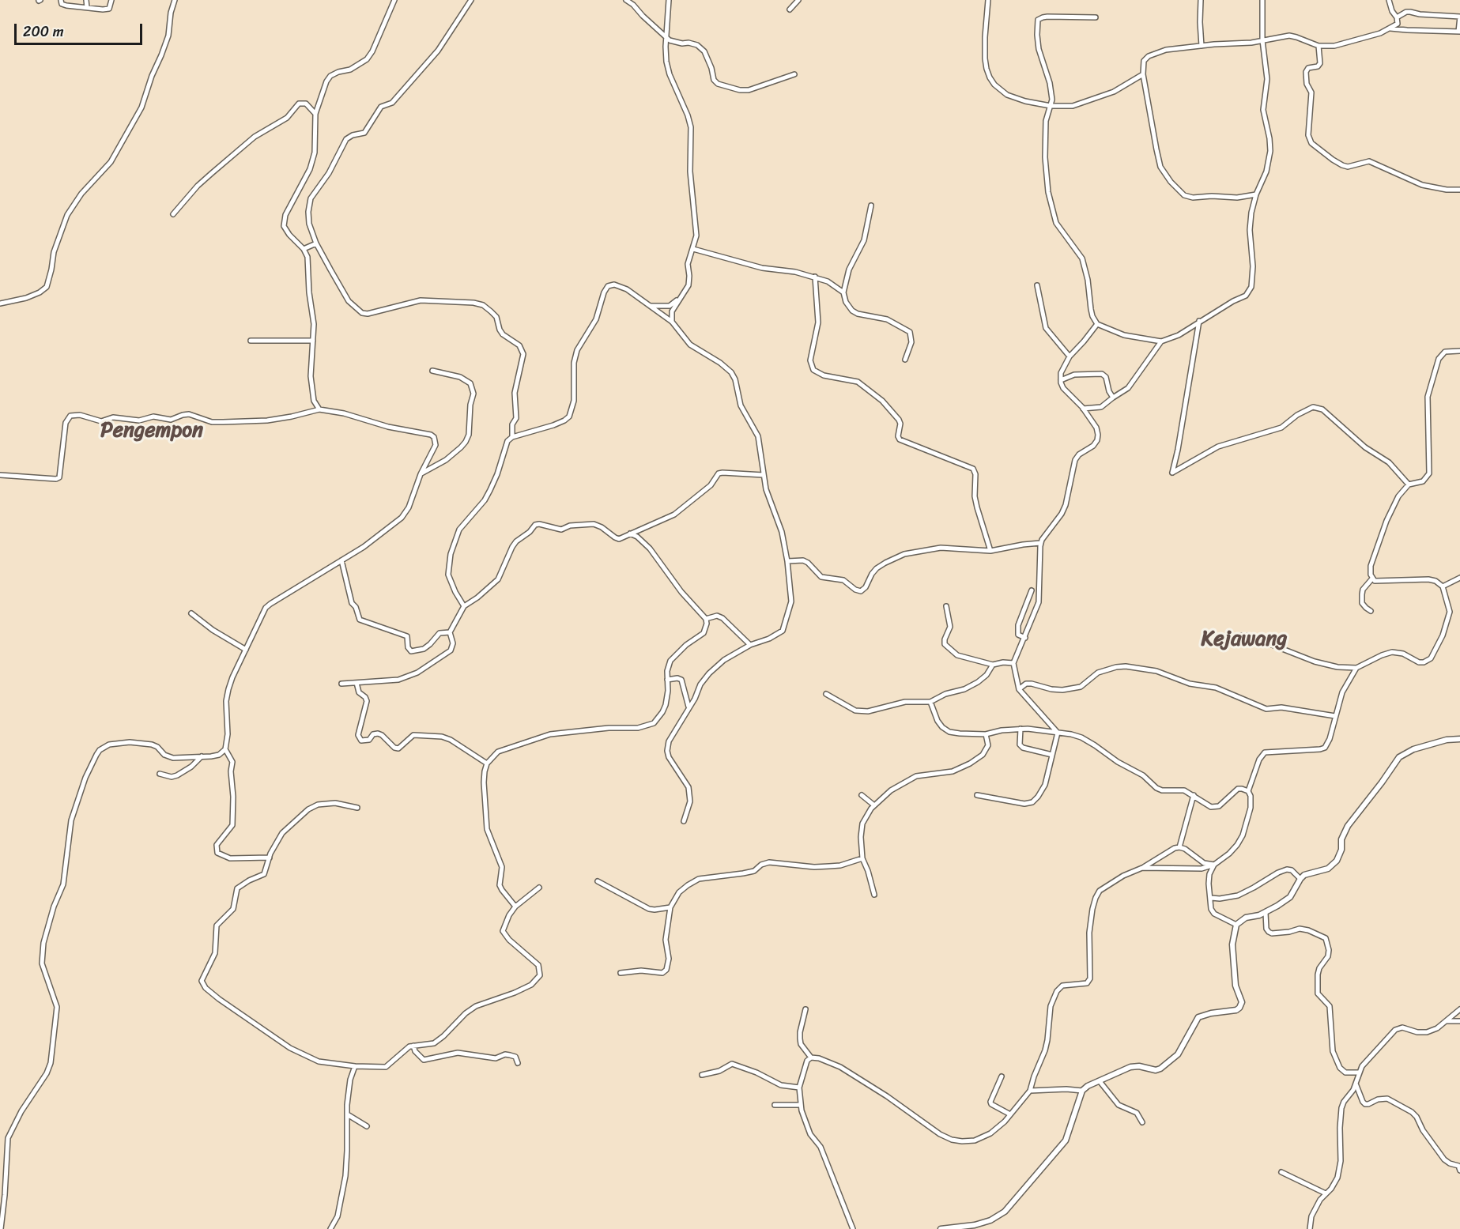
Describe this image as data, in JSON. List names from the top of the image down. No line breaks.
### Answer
{"districts":["Pengempon","Kejawang"],"scale_bar":"200 m"}
